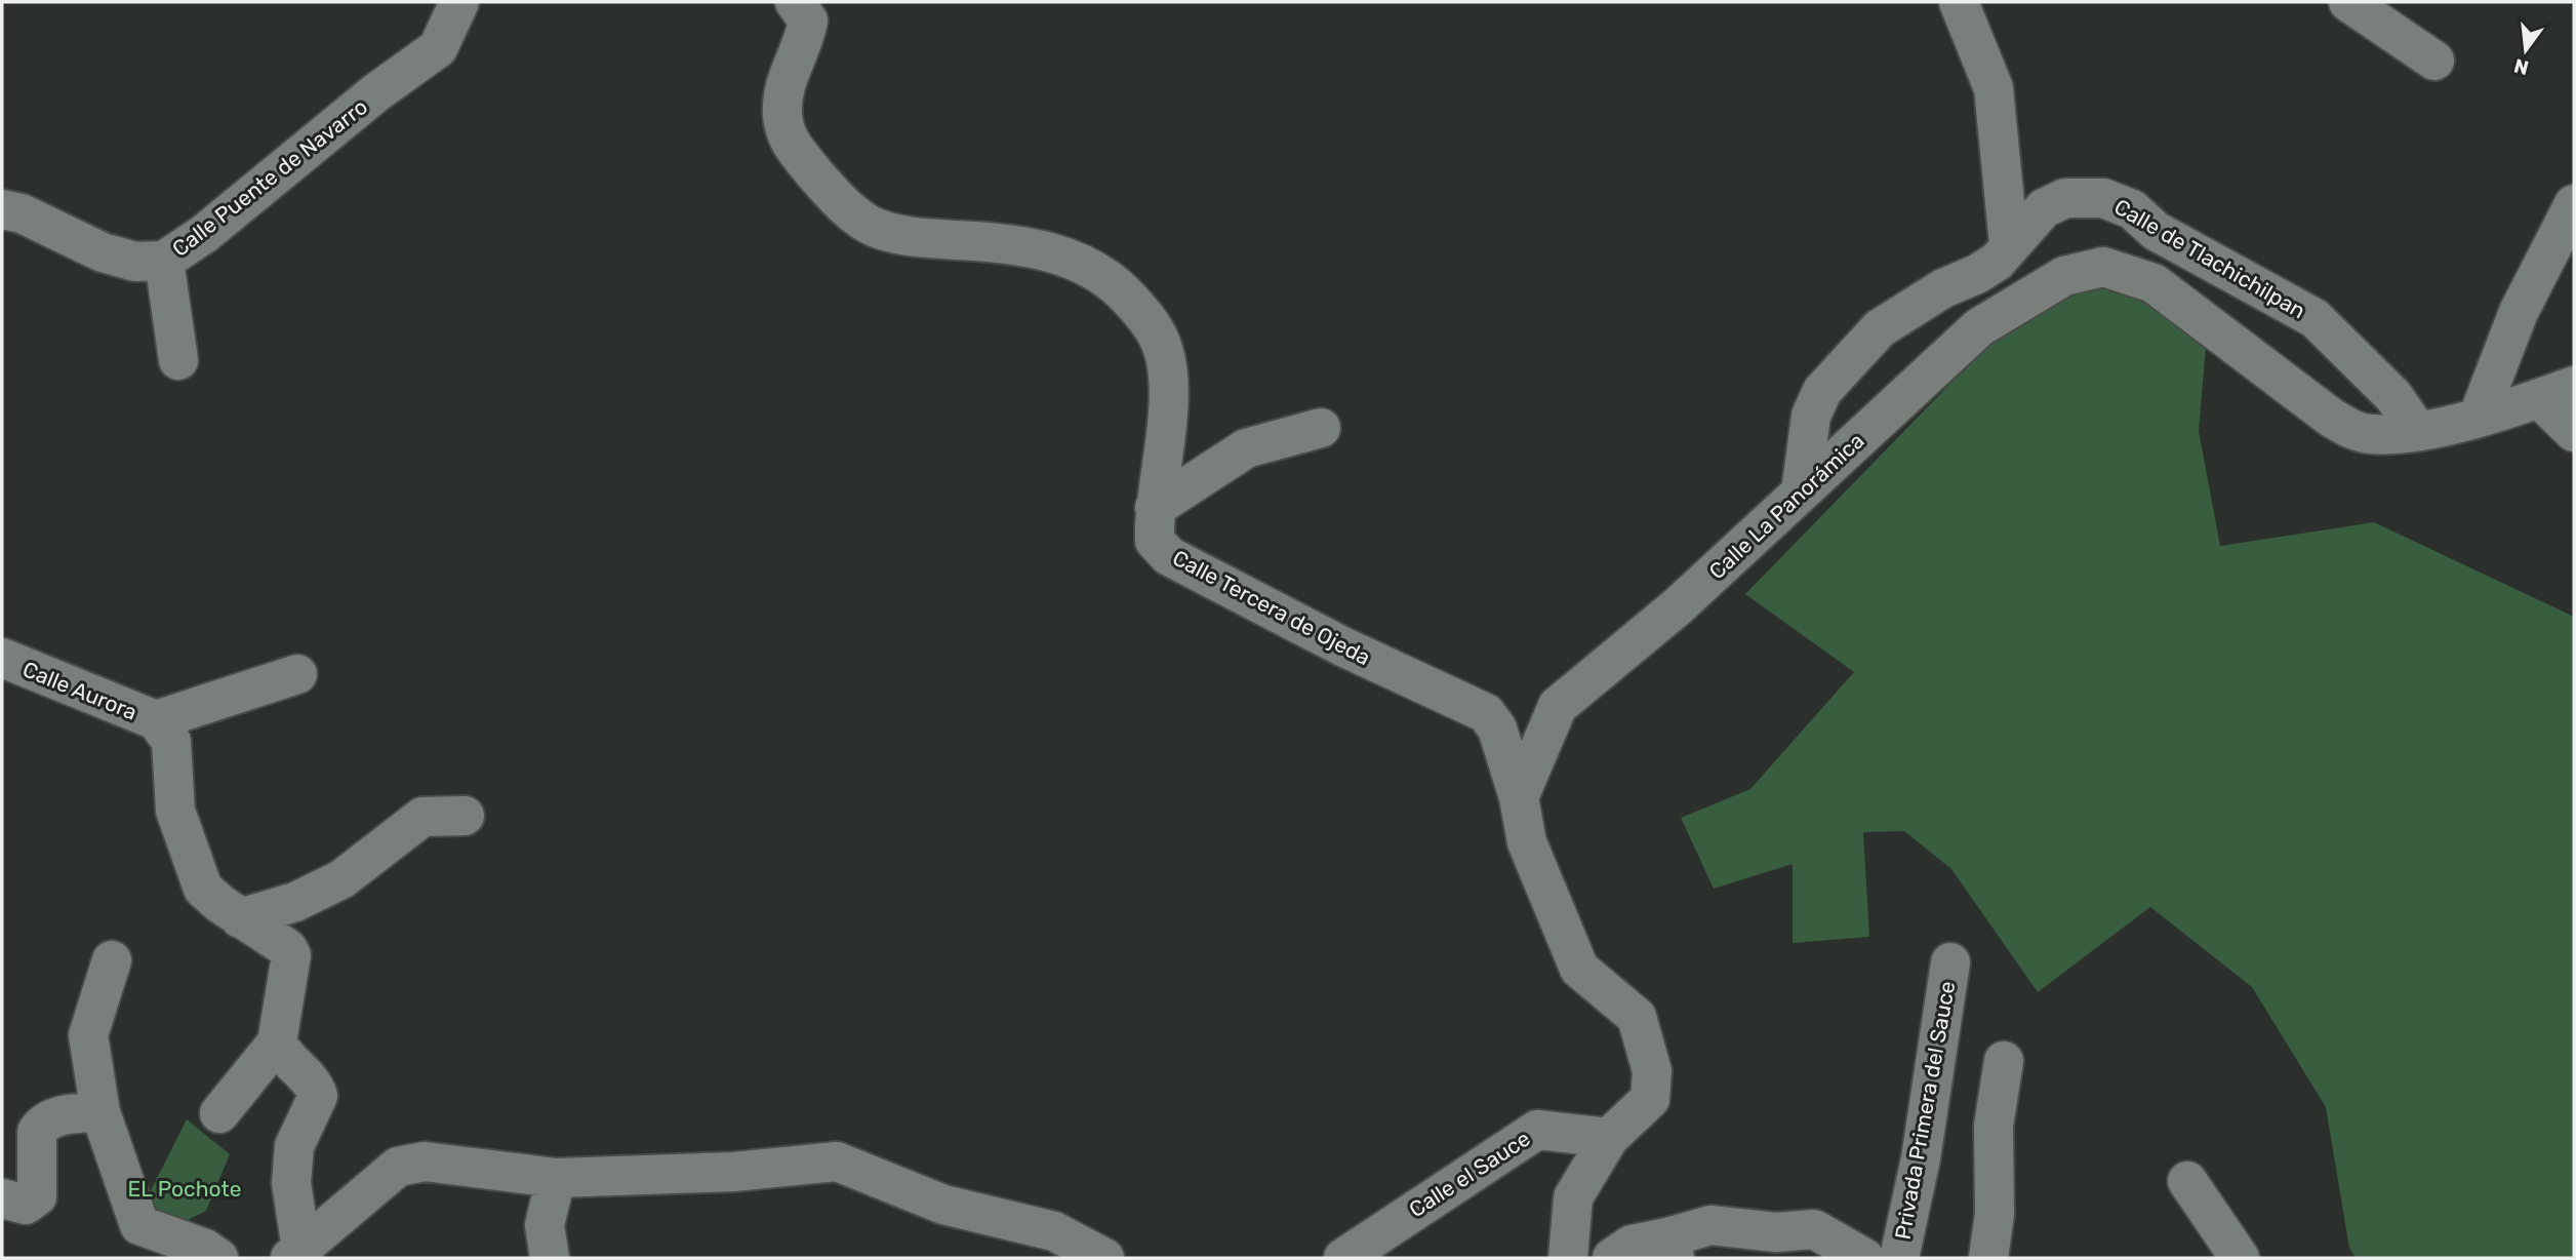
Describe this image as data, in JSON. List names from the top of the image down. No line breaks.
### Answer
{"streets":{"street":["Calle Puente de Navarro","Calle de Tlachichilpan","Calle La Panorámica","Calle Tercera de Ojeda","Calle Aurora","Privada Primera del Sauce","Calle el Sauce"]},"crossings":[["Calle de Tlachichilpan","Calle La Panorámica"],["Calle La Panorámica","Calle Tercera de Ojeda"]],"parks":["EL Pochote"],"north":"bottom"}
